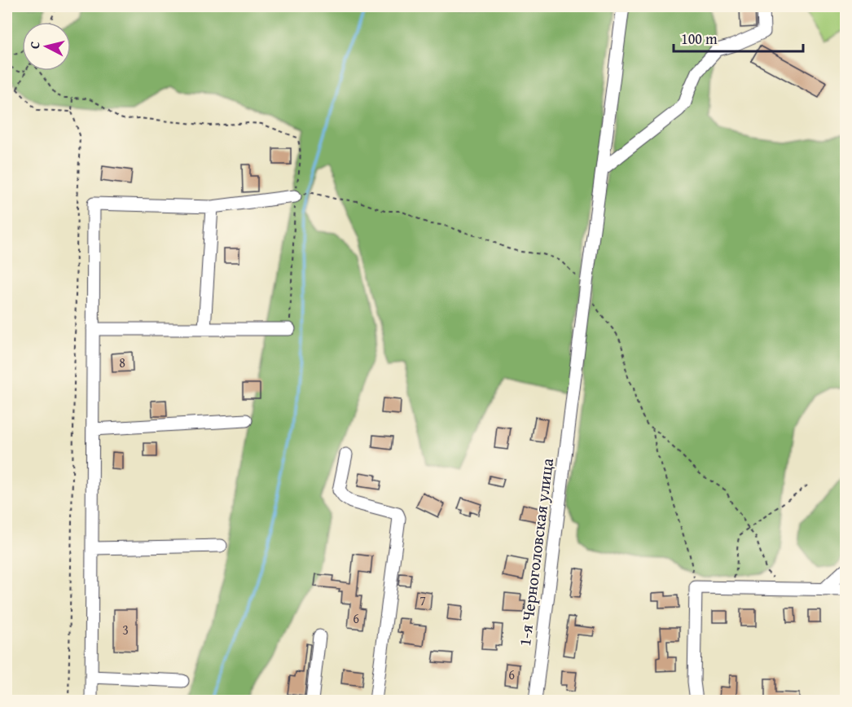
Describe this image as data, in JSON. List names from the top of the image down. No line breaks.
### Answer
{"streets":{"street":["1-я Черноголовская улица"]},"house_numbers":["8","7","6","3","6"],"scale_bar":"100 m","north":"left"}
